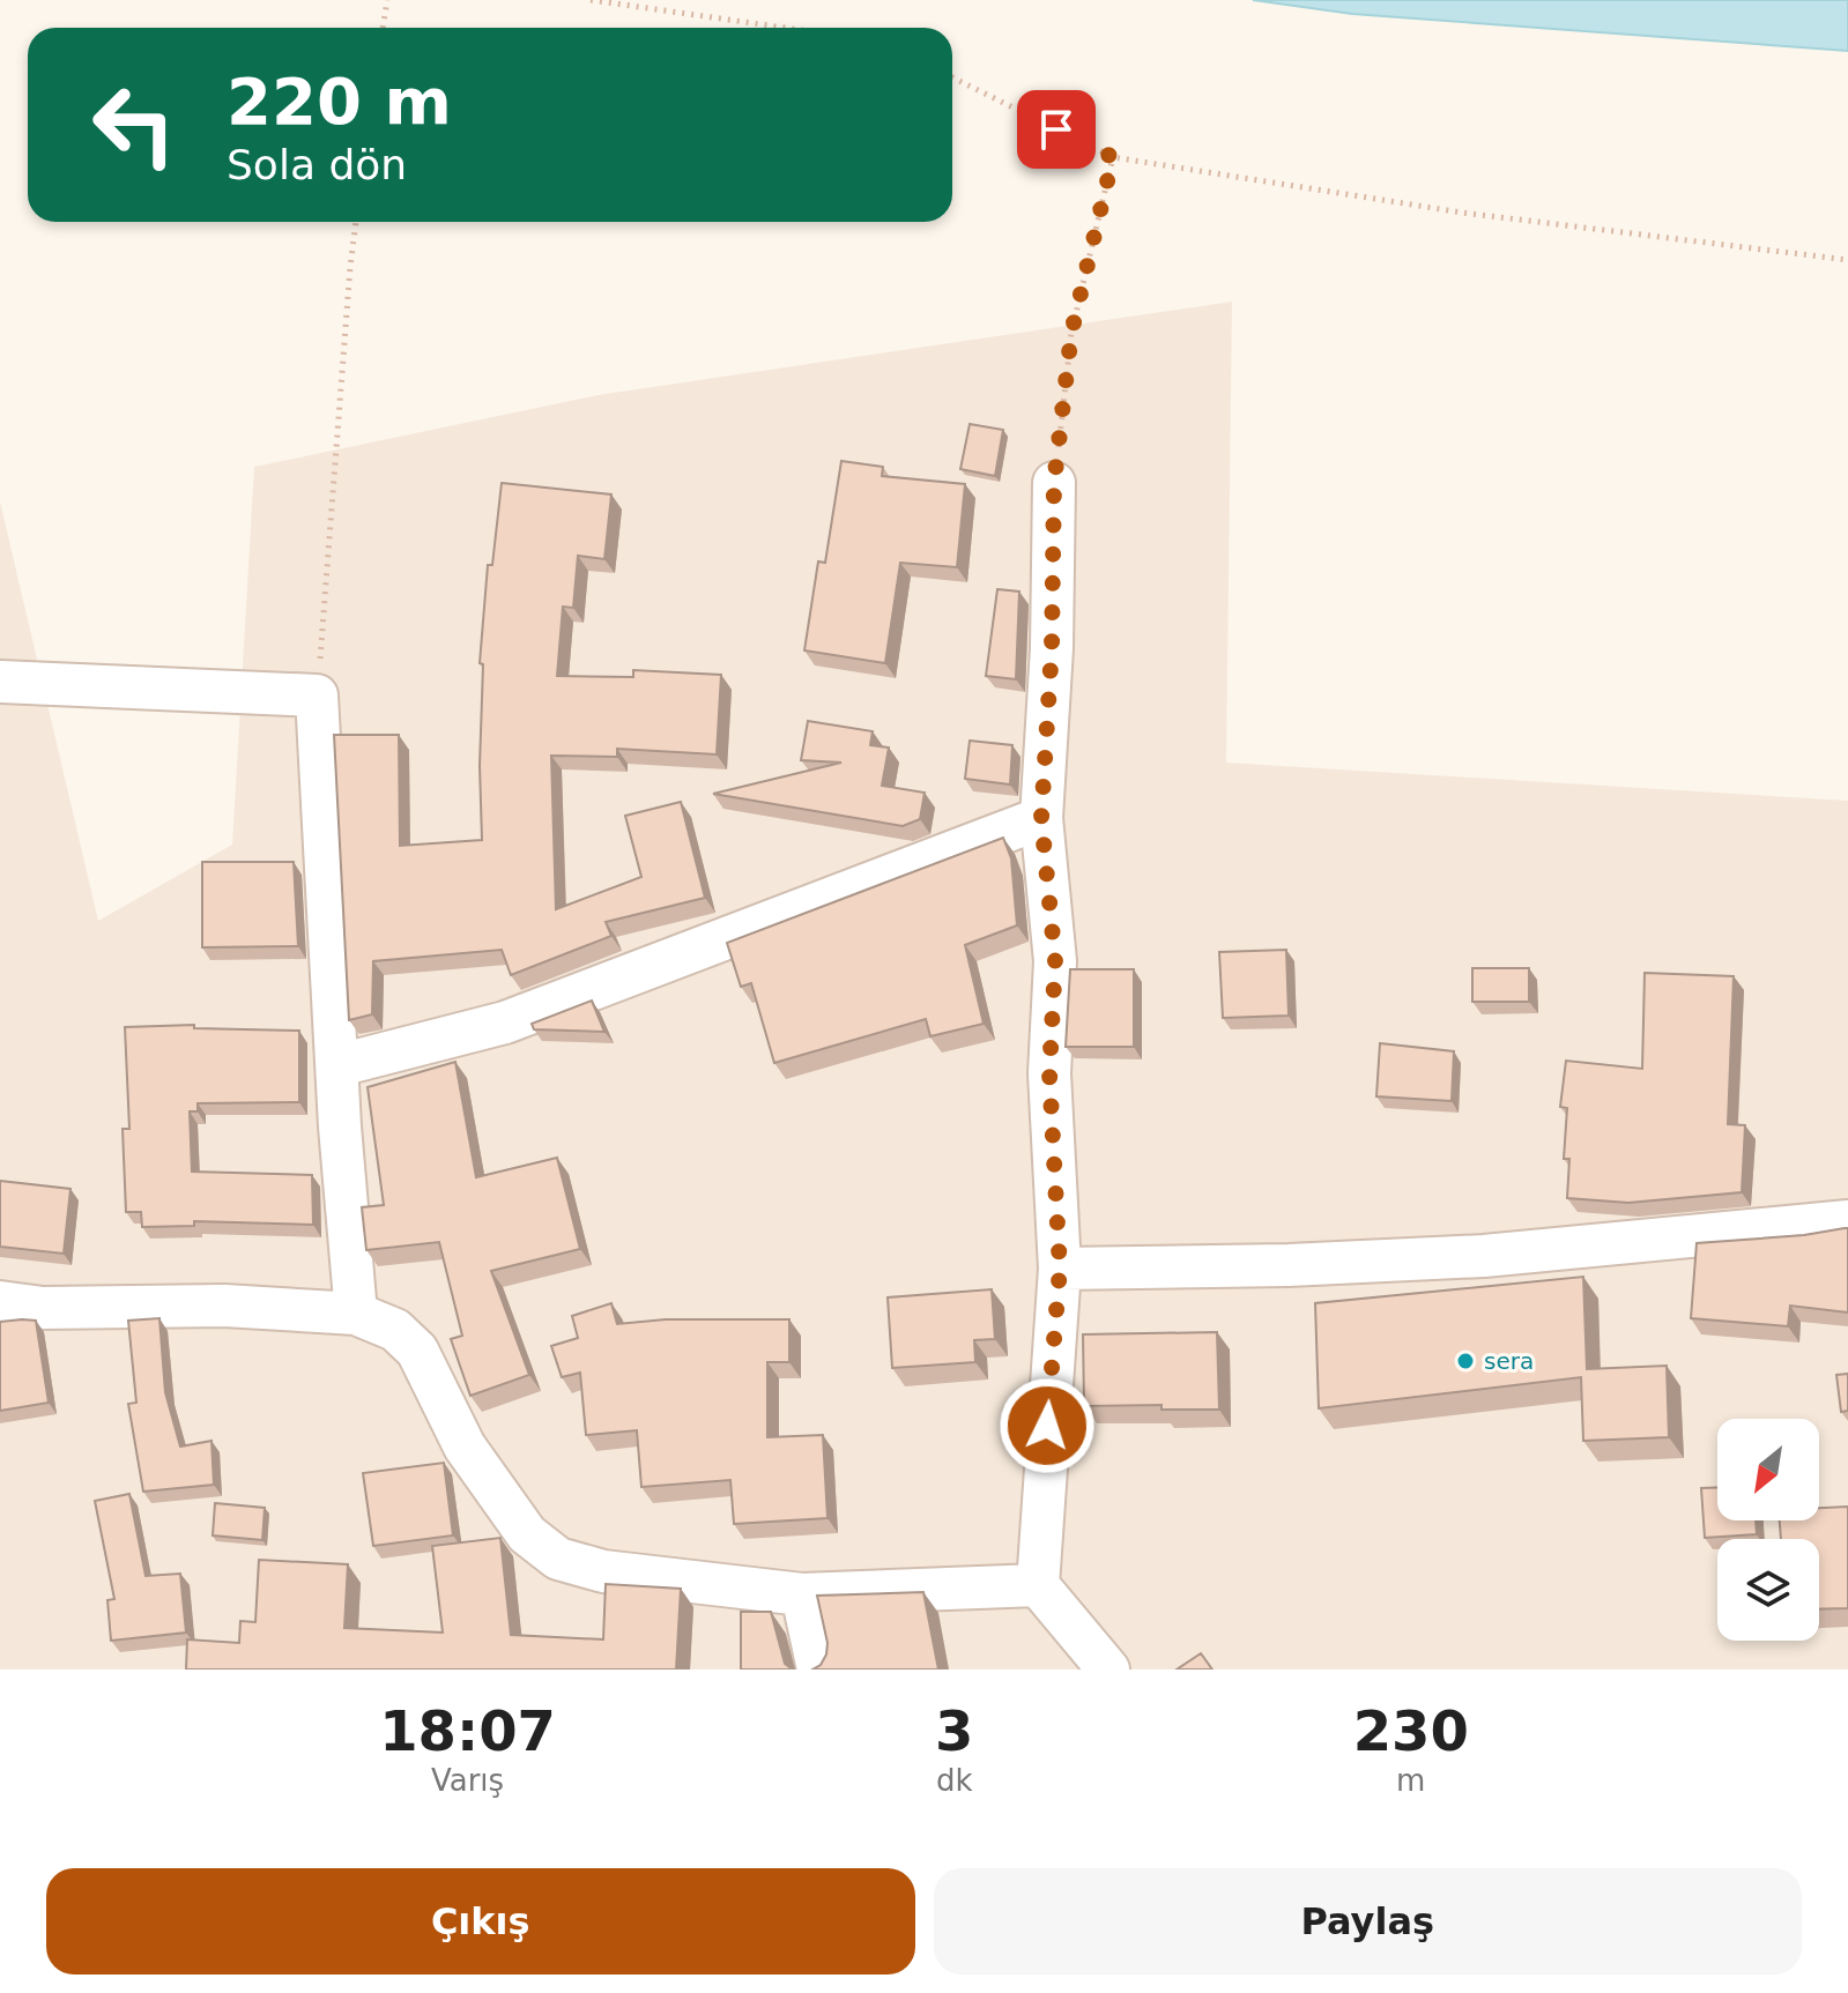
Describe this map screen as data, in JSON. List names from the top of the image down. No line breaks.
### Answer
{"places":["sera"],"north":"bottom left","page":{"turn":["220 m","Sola dön"],"eta":["18:07","Varış","3","dk","230","m"],"buttons":["Çıkış","Paylaş"]}}
